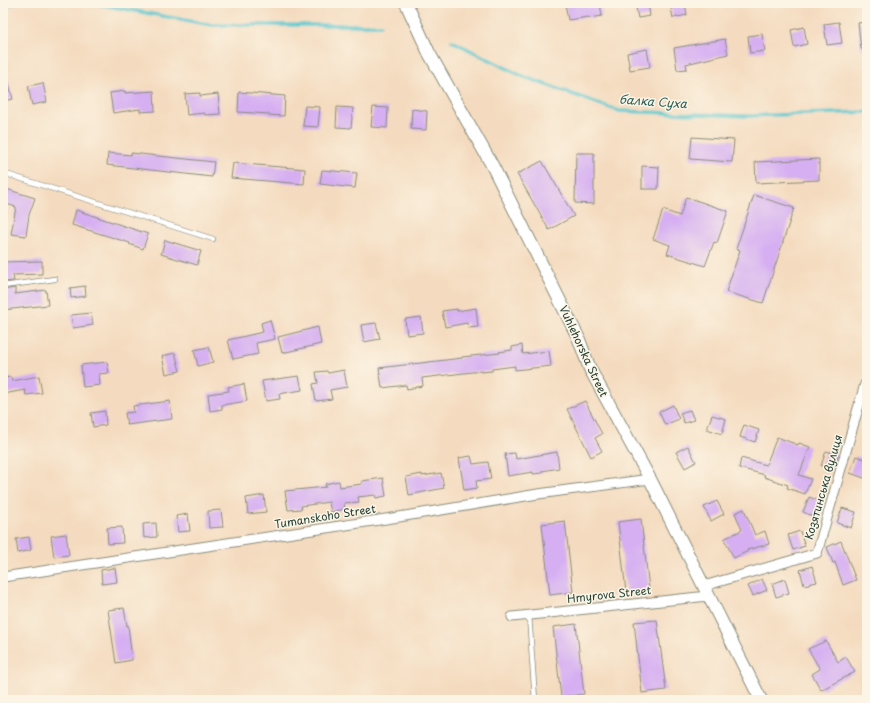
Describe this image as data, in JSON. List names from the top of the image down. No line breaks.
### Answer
{"streets":{"main road":["Vuhlehorska Street"],"street":["Козятинська вулиця","Tumanskoho Street","Hmyrova Street"]},"crossings":[["Vuhlehorska Street","Козятинська вулиця"],["Vuhlehorska Street","Tumanskoho Street"],["Vuhlehorska Street","Hmyrova Street"],["Козятинська вулиця","Hmyrova Street"]],"water":["балка Суха"]}
